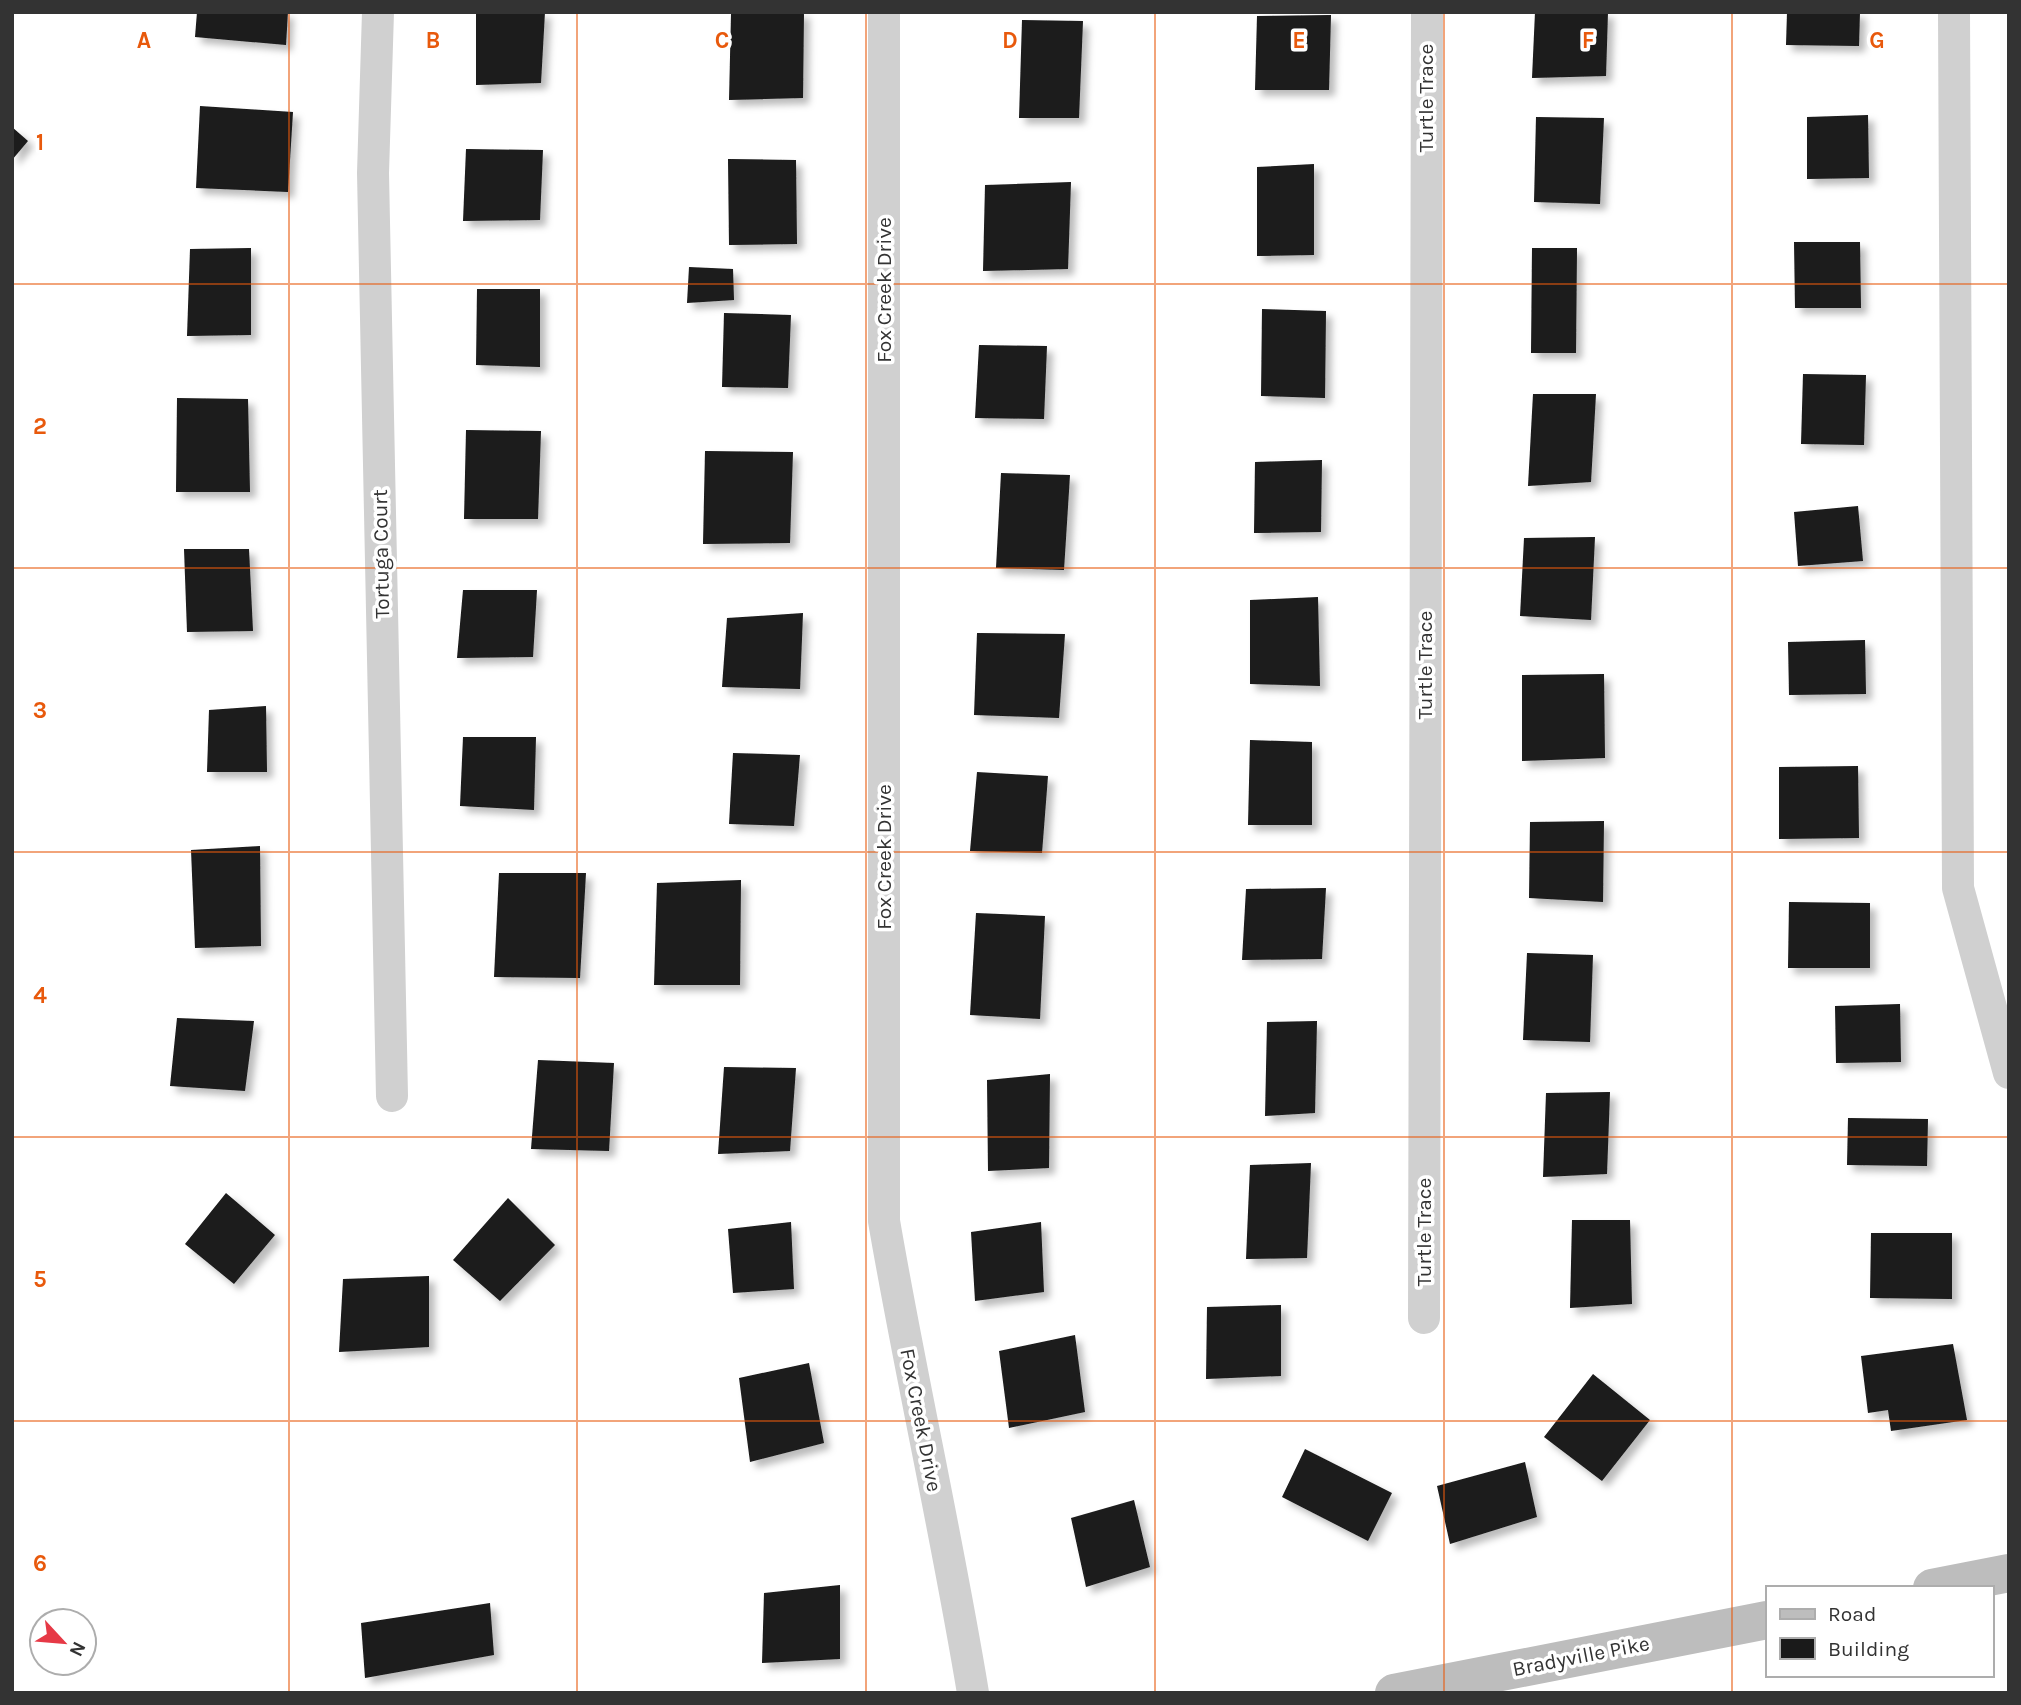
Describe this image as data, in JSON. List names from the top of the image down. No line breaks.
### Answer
{"streets":{"main road":["Bradyville Pike"],"street":["Turtle Trace","Fox Creek Drive","Tortuga Court"]},"legend":["Road","Building"],"north":"bottom right","grid":{"columns":["A","B","C","D","E","F","G"],"rows":["1","2","3","4","5","6"]}}
